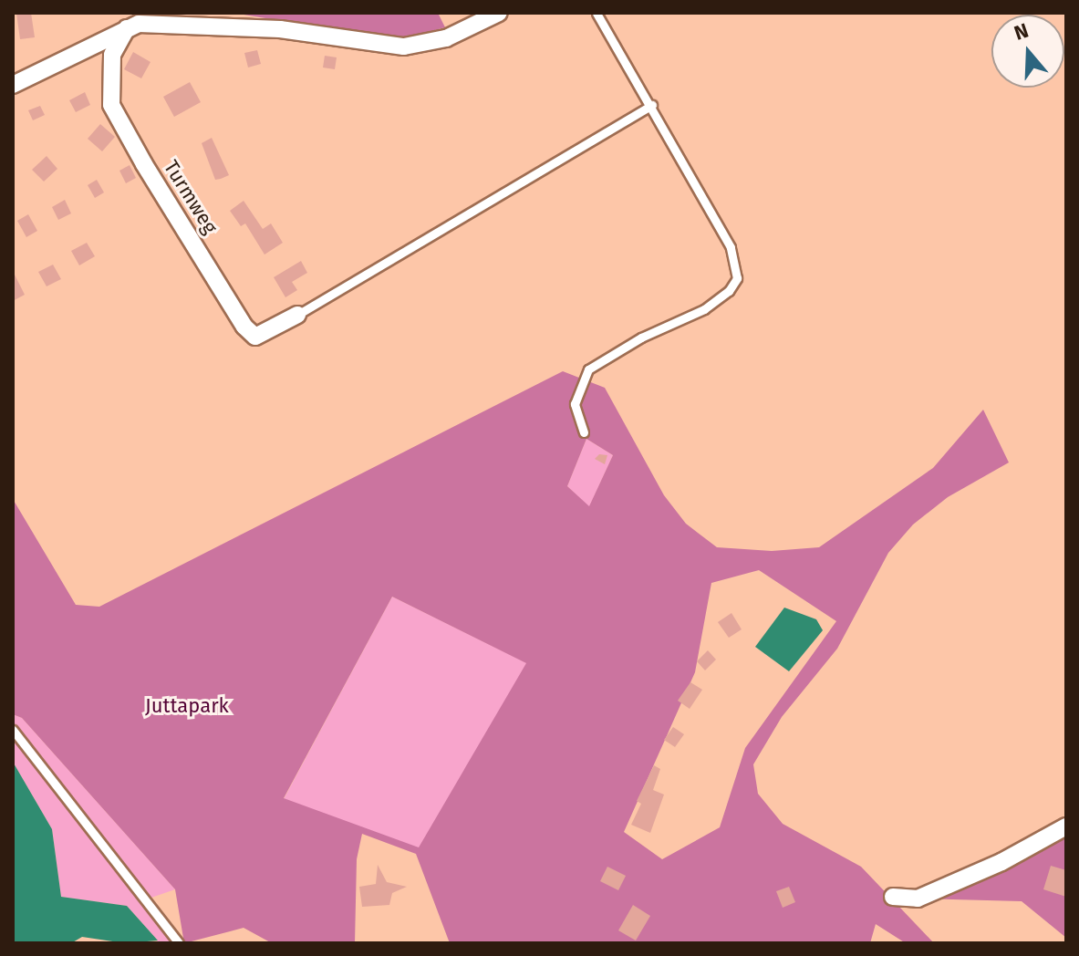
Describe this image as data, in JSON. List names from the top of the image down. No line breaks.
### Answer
{"streets":{"street":["Turmweg"]},"parks":["Juttapark"],"north":"top"}
